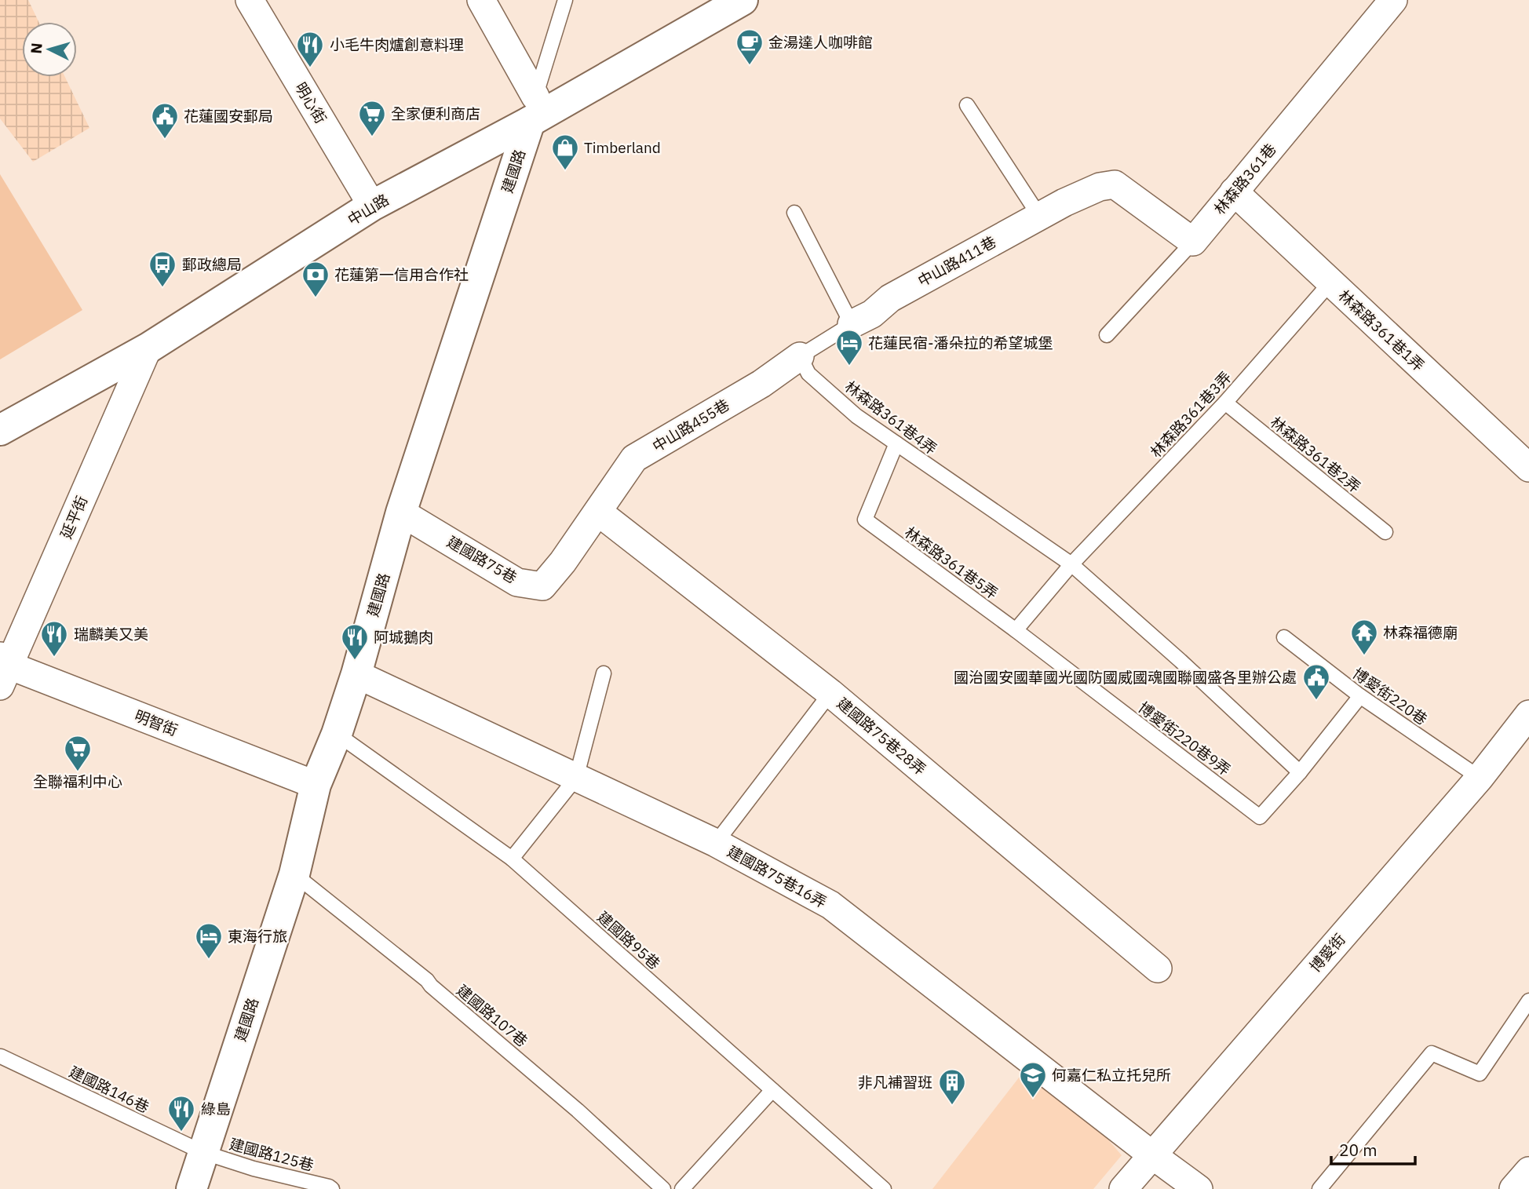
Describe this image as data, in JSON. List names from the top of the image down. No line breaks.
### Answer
{"streets":{"street":["明心街","建國路","林森路361巷","中山路","中山路411巷","林森路361巷1弄","中山路455巷","延平街","建國路75巷","明智街","建國路75巷28弄","建國路75巷16弄","博愛街"],"lane":["林森路361巷3弄","林森路361巷4弄","林森路361巷2弄","林森路361巷5弄","博愛街220巷","博愛街220巷9弄","建國路95巷","建國路107巷","建國路146巷","建國路125巷"]},"crossings":[["明心街","中山路"],["建國路","中山路"],["建國路","建國路75巷"],["建國路","明智街"],["建國路","建國路75巷16弄"],["建國路","建國路95巷"],["建國路","建國路107巷"],["建國路","建國路146巷"],["建國路","建國路125巷"],["林森路361巷","中山路411巷"],["林森路361巷","林森路361巷1弄"],["中山路","延平街"],["林森路361巷1弄","林森路361巷3弄"],["林森路361巷3弄","林森路361巷4弄"],["林森路361巷3弄","林森路361巷2弄"],["林森路361巷4弄","中山路455巷"],["林森路361巷4弄","林森路361巷5弄"],["中山路455巷","建國路75巷"],["中山路455巷","建國路75巷28弄"],["延平街","明智街"],["建國路75巷","建國路75巷28弄"],["林森路361巷5弄","博愛街220巷9弄"],["博愛街220巷","博愛街220巷9弄"],["博愛街220巷","博愛街"],["建國路75巷16弄","博愛街"],["建國路146巷","建國路125巷"]],"places":{"cafe":["金湯達人咖啡館"],"restaurant":["小毛牛肉爐創意料理","瑞麟美又美","阿城鵝肉","綠島"],"supermarket":["全家便利商店","全聯福利中心"],"public building":["花蓮國安郵局","國治國安國華國光國防國威國魂國聯國盛各里辦公處"],"shop":["Timberland"],"bus stop":["郵政總局"],"bank":["花蓮第一信用合作社"],"hotel":["花蓮民宿-潘朵拉的希望城堡","東海行旅"],"temple":["林森福德廟"],"school or university":["何嘉仁私立托兒所"],"building":["非凡補習班"]},"scale_bar":"20 m","north":"left"}
